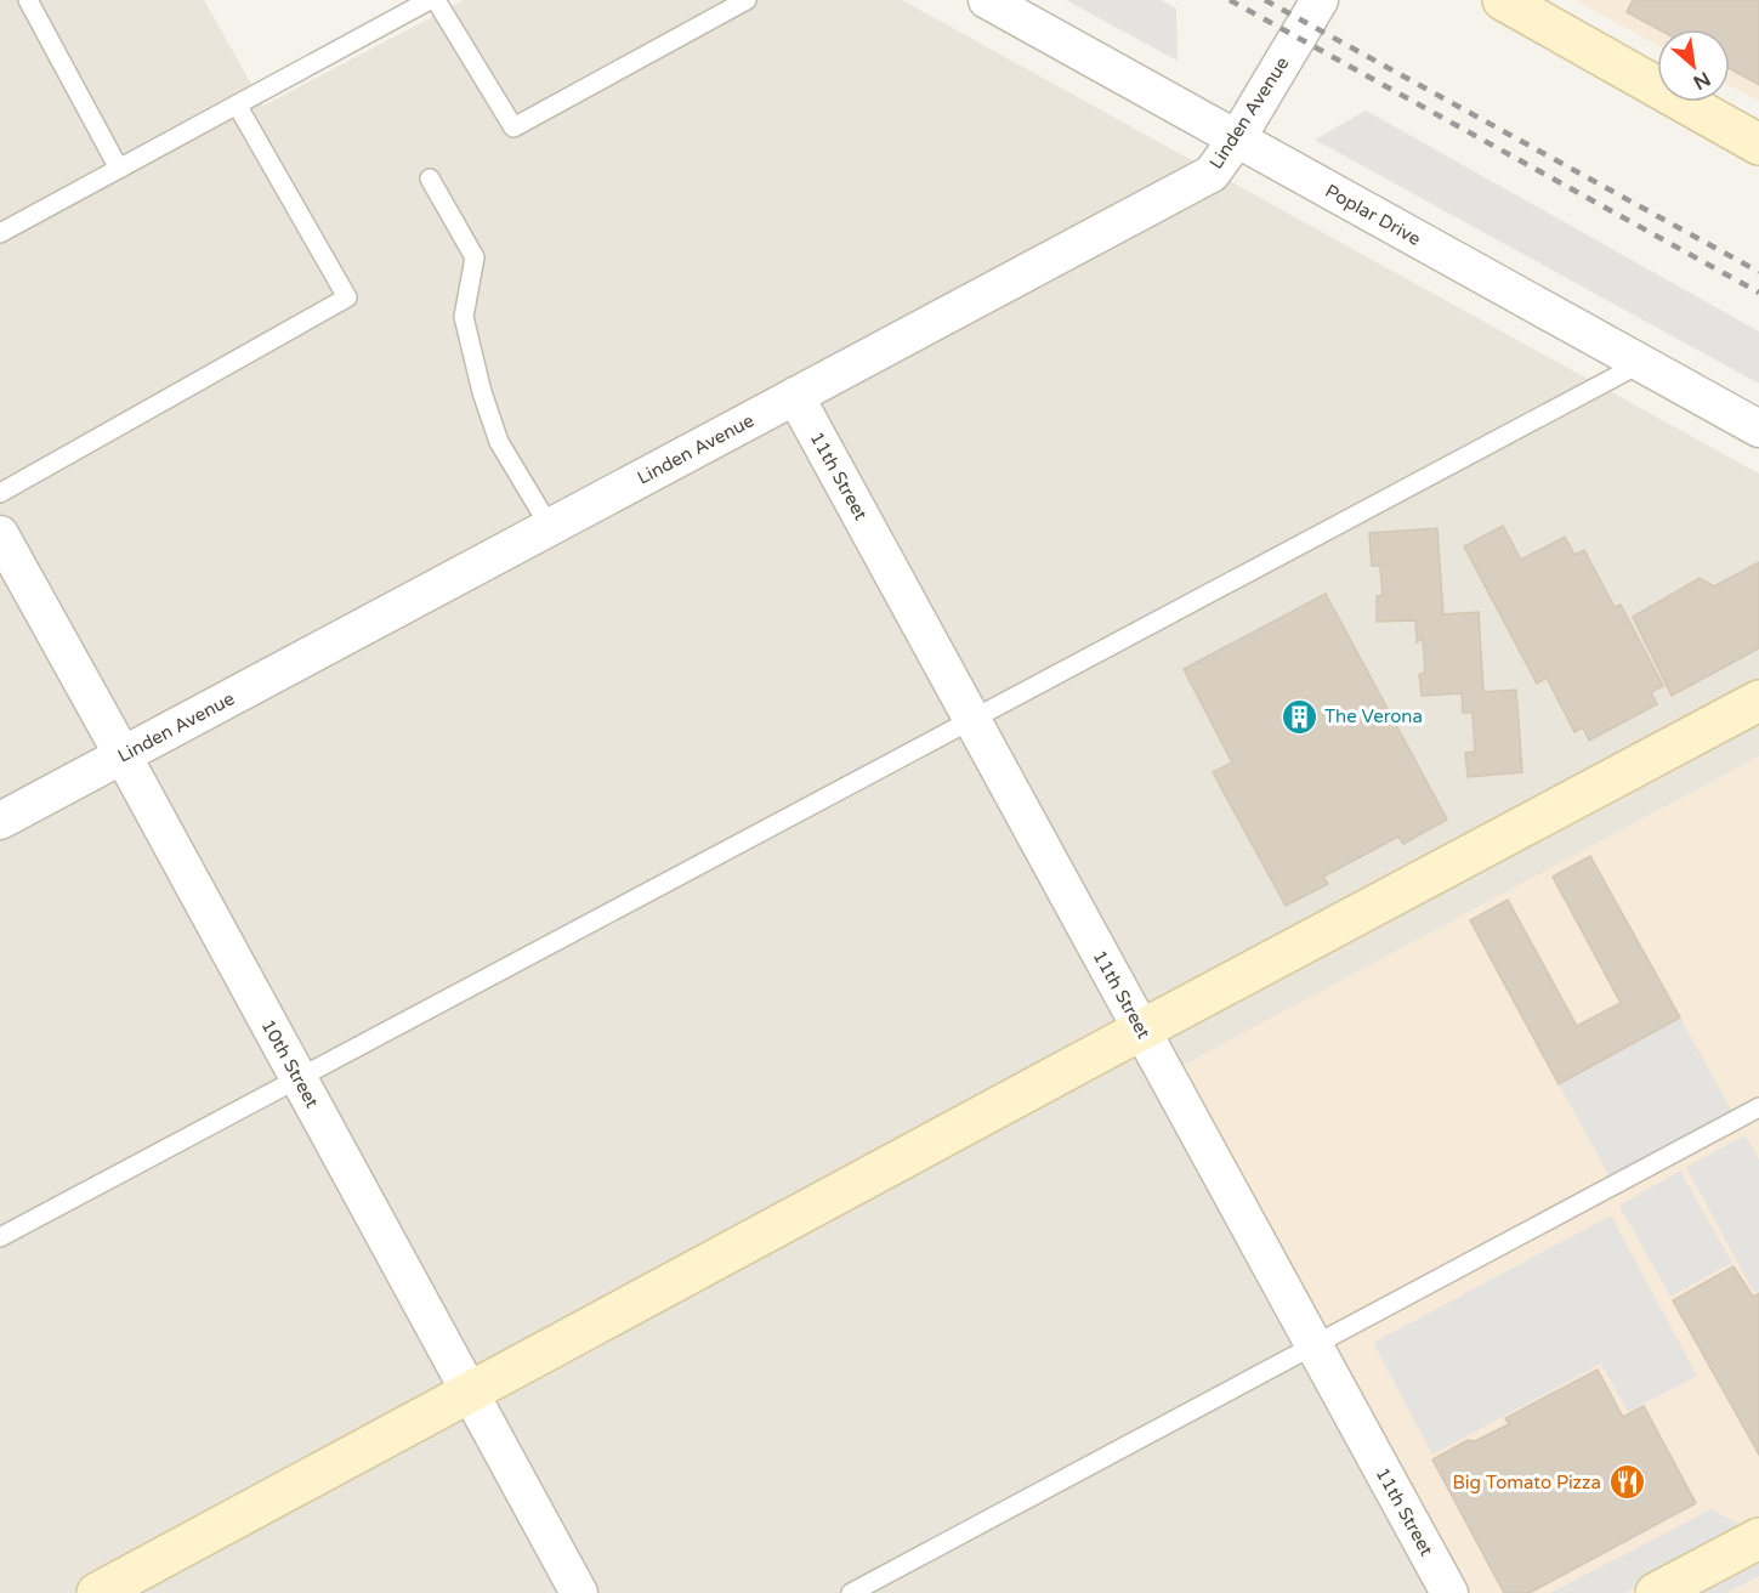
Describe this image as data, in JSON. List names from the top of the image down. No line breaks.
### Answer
{"streets":{"street":["Linden Avenue","Poplar Drive","11th Street","10th Street"]},"crossings":[["Linden Avenue","Poplar Drive"],["Linden Avenue","11th Street"],["Linden Avenue","10th Street"]],"places":{"building":["The Verona"],"restaurant":["Big Tomato Pizza"]},"north":"bottom right"}
